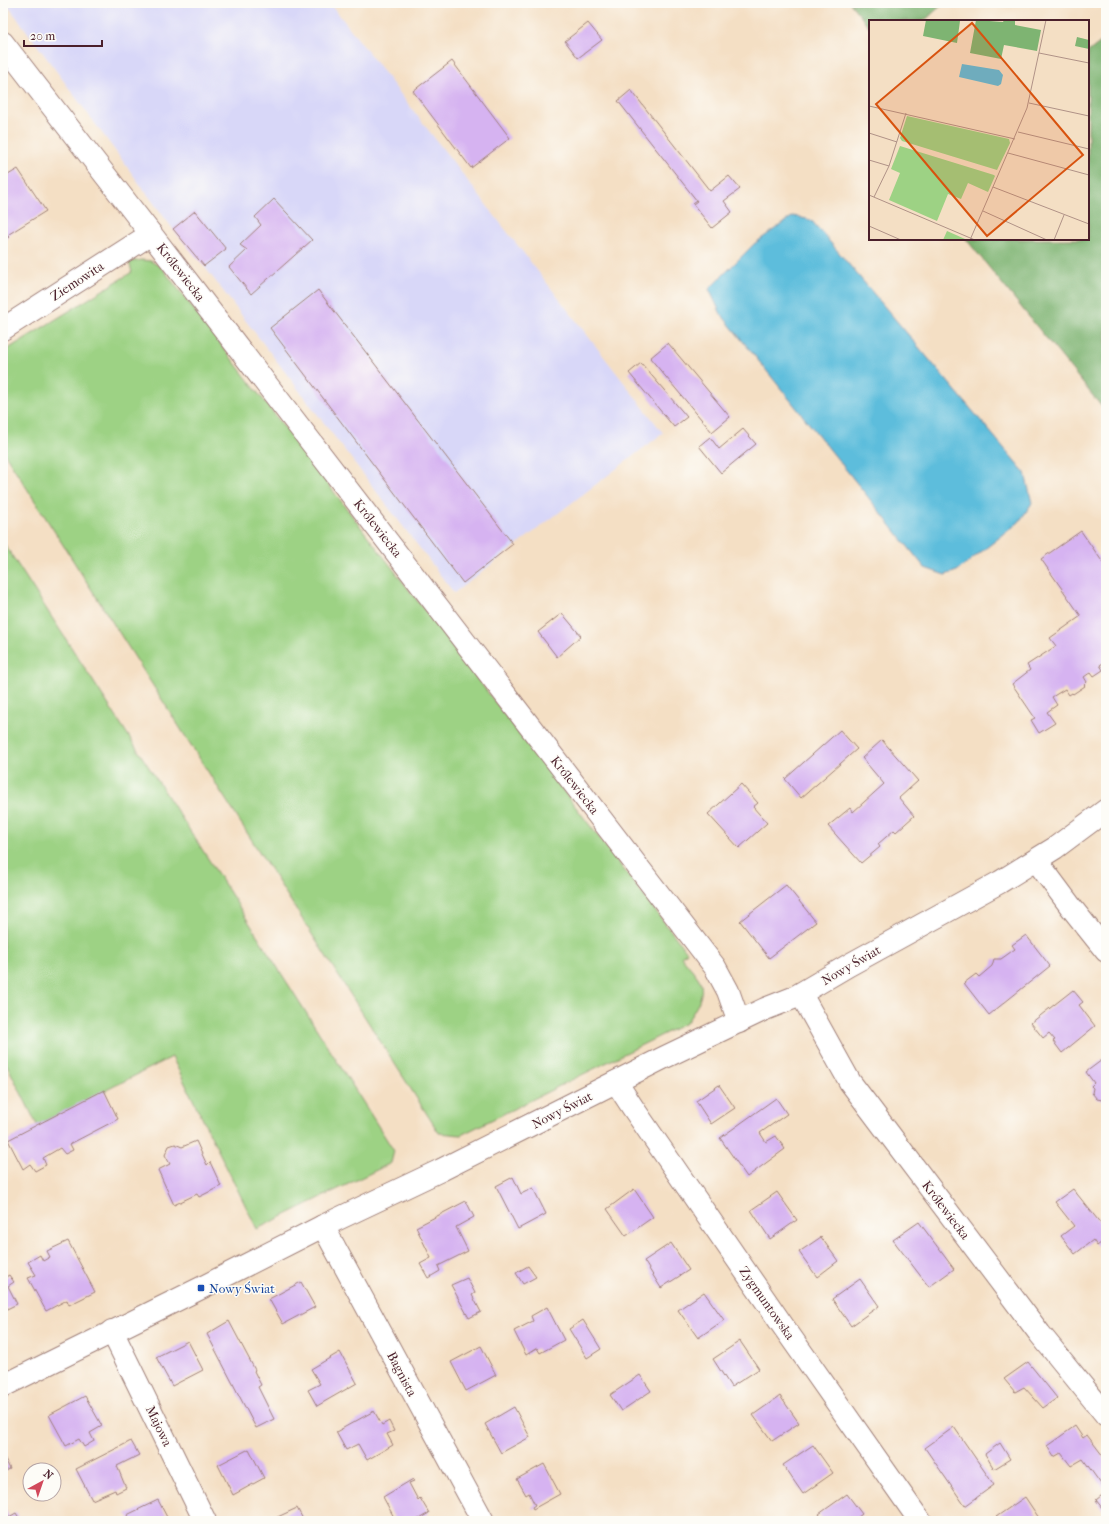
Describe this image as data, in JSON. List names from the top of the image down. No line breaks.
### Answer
{"streets":{"street":["Królewiecka","Ziemowita","Nowy Świat","Zygmuntowska","Bagnista","Majowa"]},"crossings":[["Królewiecka","Ziemowita"],["Królewiecka","Nowy Świat"],["Nowy Świat","Zygmuntowska"],["Nowy Świat","Bagnista"],["Nowy Świat","Majowa"]],"places":{"transit":["Nowy Świat"]},"scale_bar":"20 m","north":"top right"}
